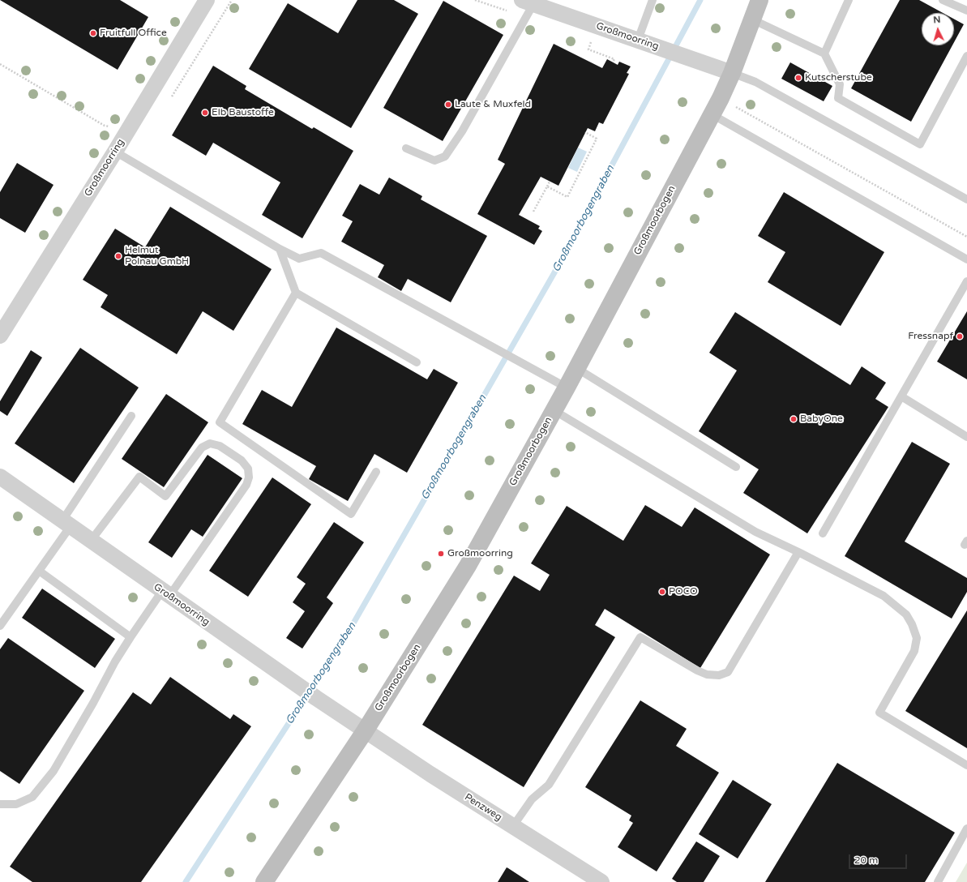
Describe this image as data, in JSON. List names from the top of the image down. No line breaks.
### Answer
{"streets":{"main road":["Großmoorbogen"],"street":["Großmoorring","Penzweg"]},"crossings":[["Großmoorring","Großmoorbogen"],["Großmoorring","Penzweg"],["Großmoorbogen","Penzweg"]],"water":["Großmoorbogengraben"],"places":["Fruitfull Office","Kutscherstube","Laute & Muxfeld","Elb Baustoffe","Helmut Polnau GmbH","Fressnapf","BabyOne","Großmoorring","POCO"],"scale_bar":"20 m","north":"top"}
